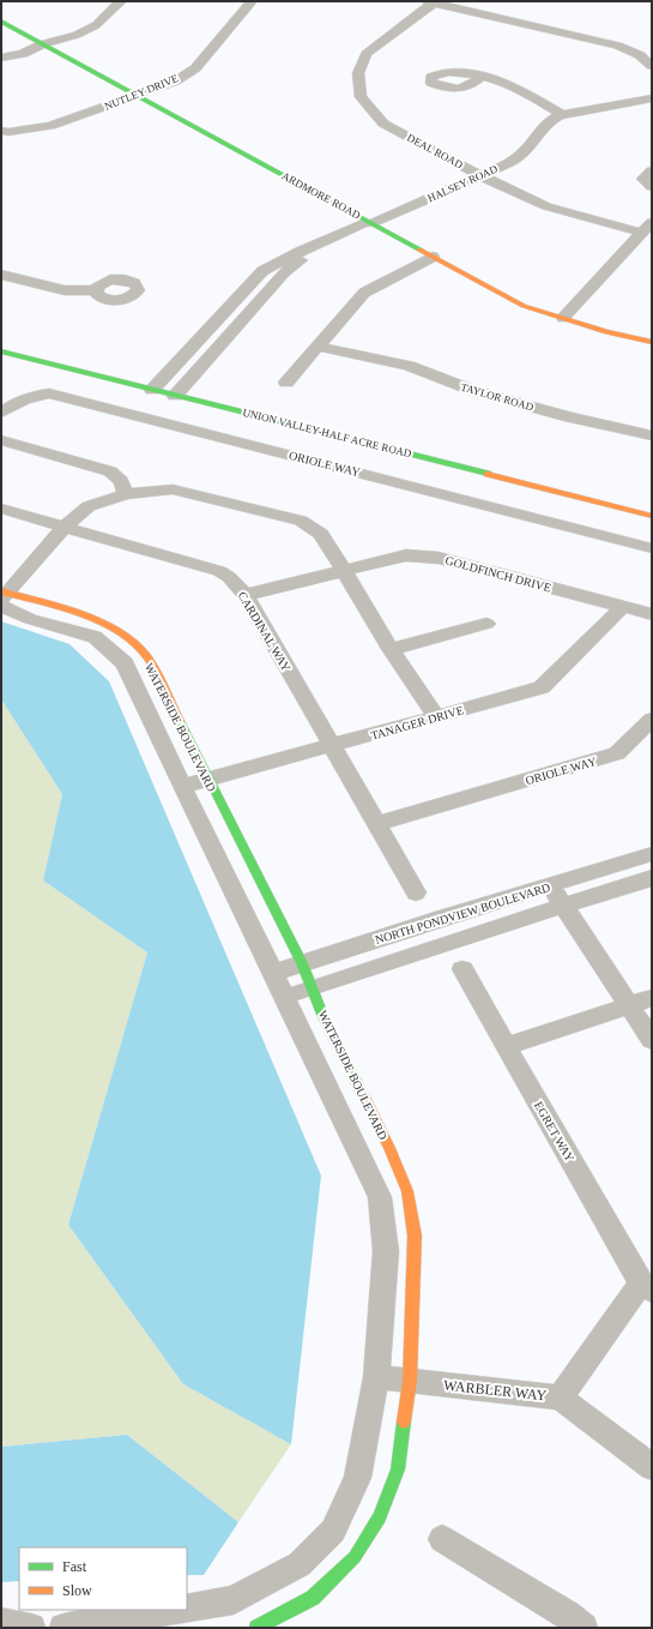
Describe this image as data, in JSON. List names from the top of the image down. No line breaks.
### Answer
{"streets":{"street":["NUTLEY DRIVE","DEAL ROAD","HALSEY ROAD","ARDMORE ROAD","TAYLOR ROAD","UNION VALLEY-HALF ACRE ROAD","ORIOLE WAY","GOLDFINCH DRIVE","CARDINAL WAY","TANAGER DRIVE","WATERSIDE BOULEVARD","NORTH PONDVIEW BOULEVARD","EGRET WAY","WARBLER WAY"]},"crossings":[["NUTLEY DRIVE","ARDMORE ROAD"],["DEAL ROAD","HALSEY ROAD"],["HALSEY ROAD","ARDMORE ROAD"],["HALSEY ROAD","UNION VALLEY-HALF ACRE ROAD"],["ORIOLE WAY","CARDINAL WAY"],["GOLDFINCH DRIVE","CARDINAL WAY"],["GOLDFINCH DRIVE","TANAGER DRIVE"],["CARDINAL WAY","TANAGER DRIVE"],["TANAGER DRIVE","WATERSIDE BOULEVARD"],["WATERSIDE BOULEVARD","NORTH PONDVIEW BOULEVARD"],["WATERSIDE BOULEVARD","WARBLER WAY"],["EGRET WAY","WARBLER WAY"]],"legend":["Fast","Slow"]}
